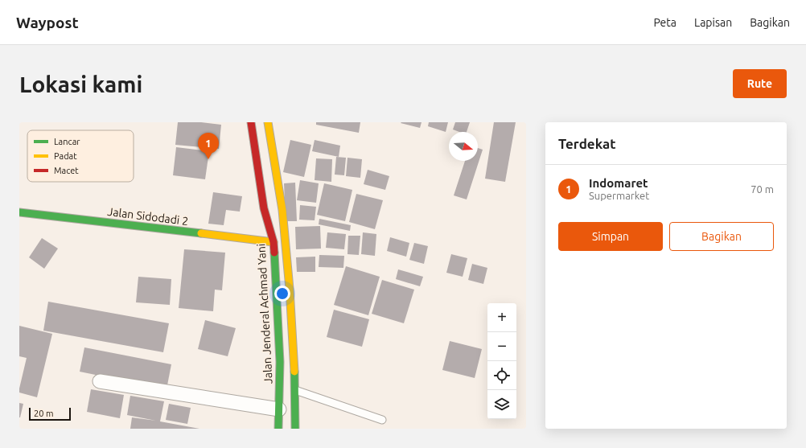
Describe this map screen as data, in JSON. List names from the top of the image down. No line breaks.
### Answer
{"streets":{"main road":["Jalan Sidodadi 2","Jalan Jenderal Achmad Yani"]},"crossings":[["Jalan Sidodadi 2","Jalan Jenderal Achmad Yani"]],"legend":["Lancar","Padat","Macet"],"scale_bar":"20 m","north":"right","page":{"header":"Waypost","nav":["Peta","Lapisan","Bagikan"],"buttons":["Rute",["Simpan","Bagikan"]],"title":"Lokasi kami","heading":"Terdekat","pins":"1","list":[{"mark":"1","name":"Indomaret","note":"Supermarket","value":"70 m"}],"map_buttons":["+","−"],"scale":"20 m"}}
